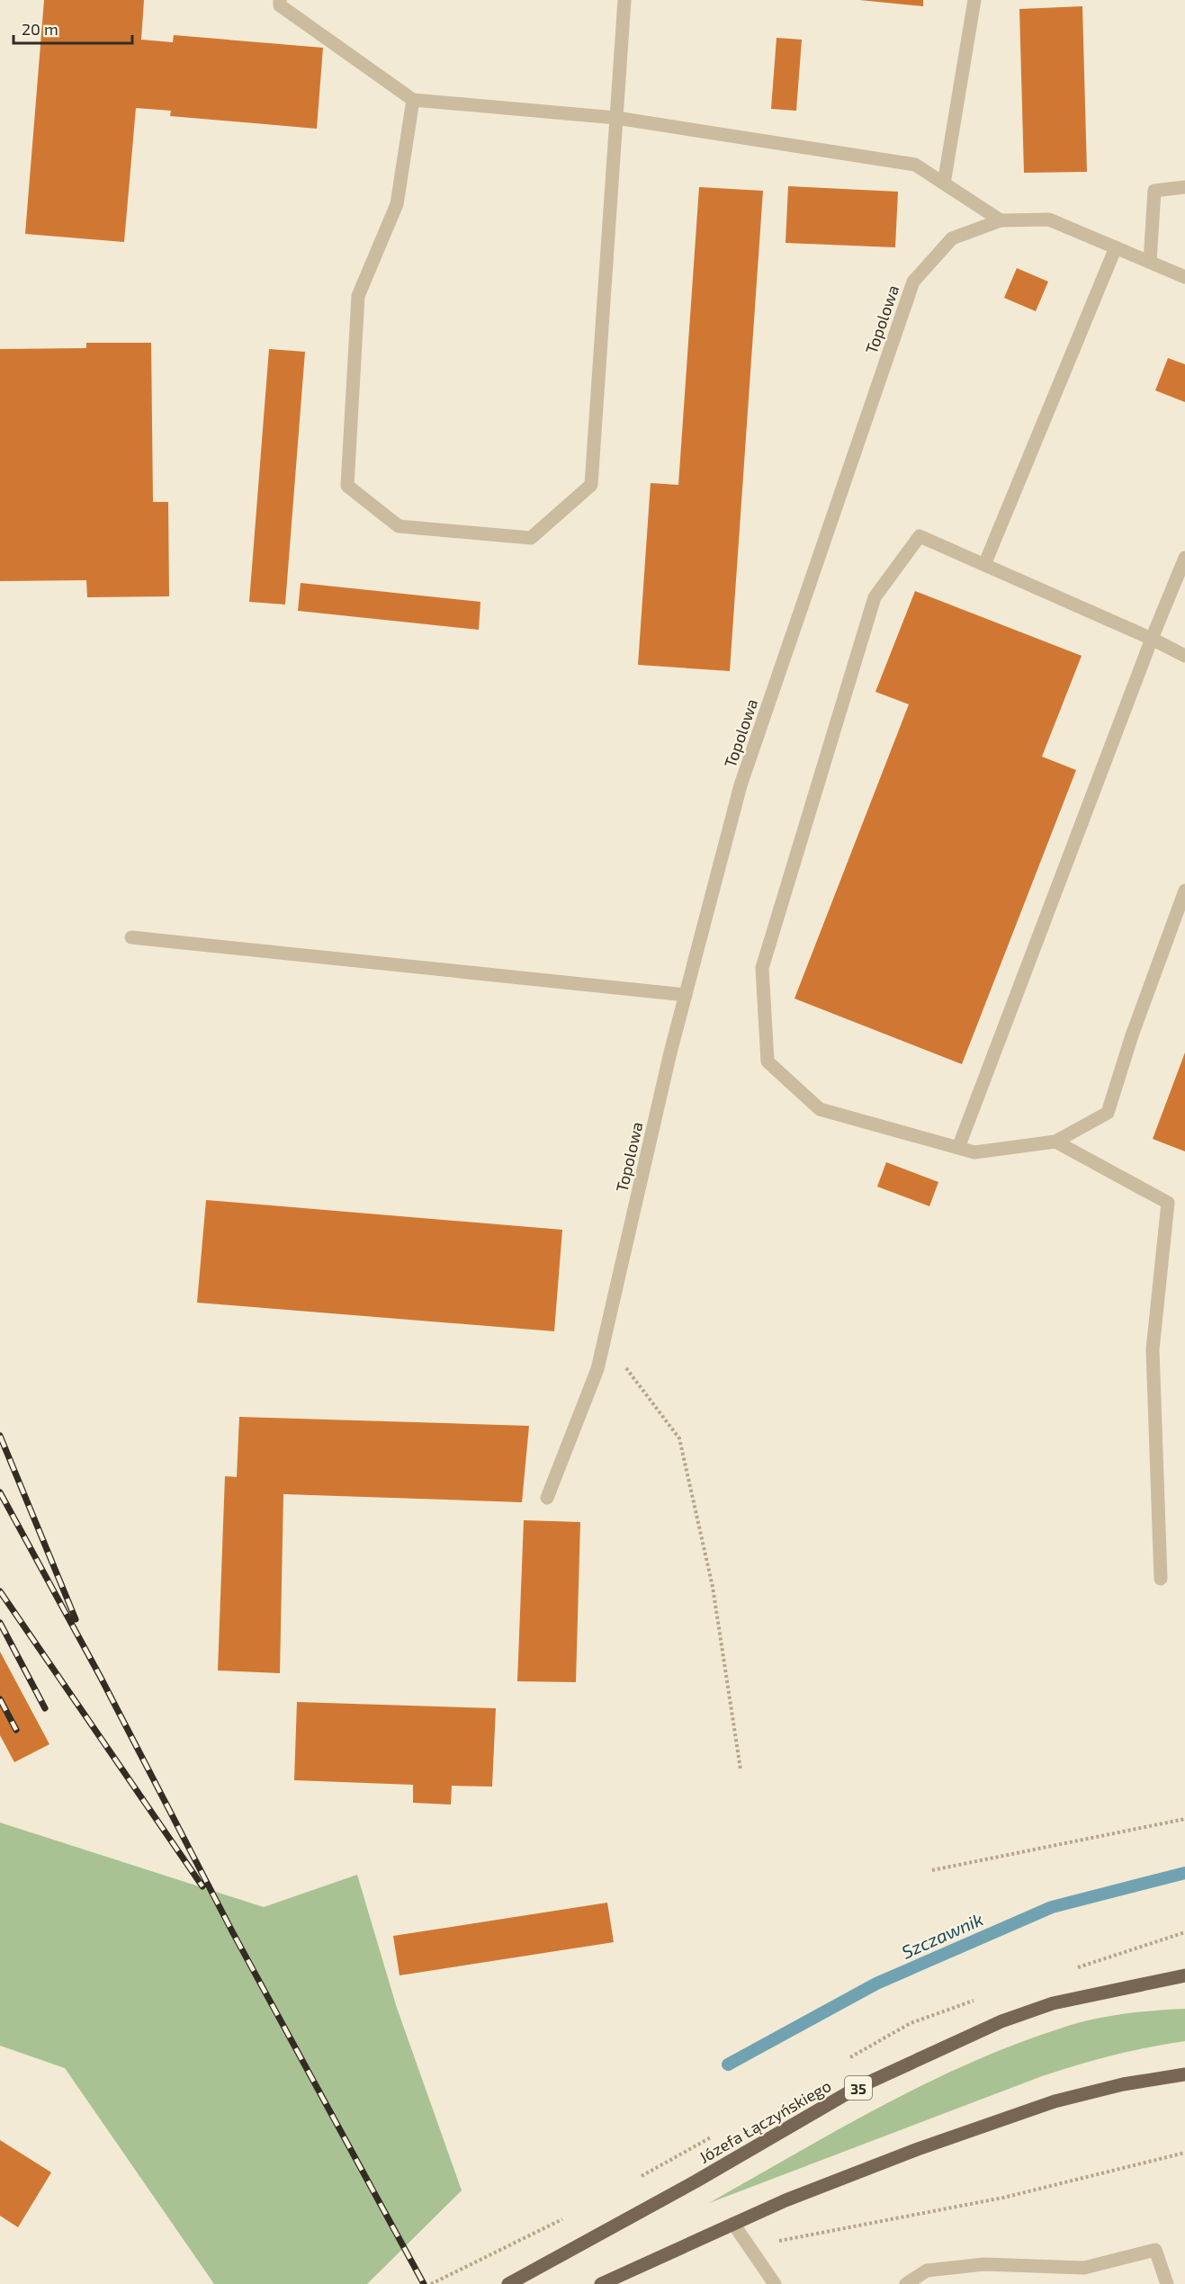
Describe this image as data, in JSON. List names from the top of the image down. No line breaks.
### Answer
{"streets":{"main road":["35","Józefa Łączyńskiego"],"street":["Topolowa"]},"water":["Szczawnik"],"scale_bar":"20 m"}
